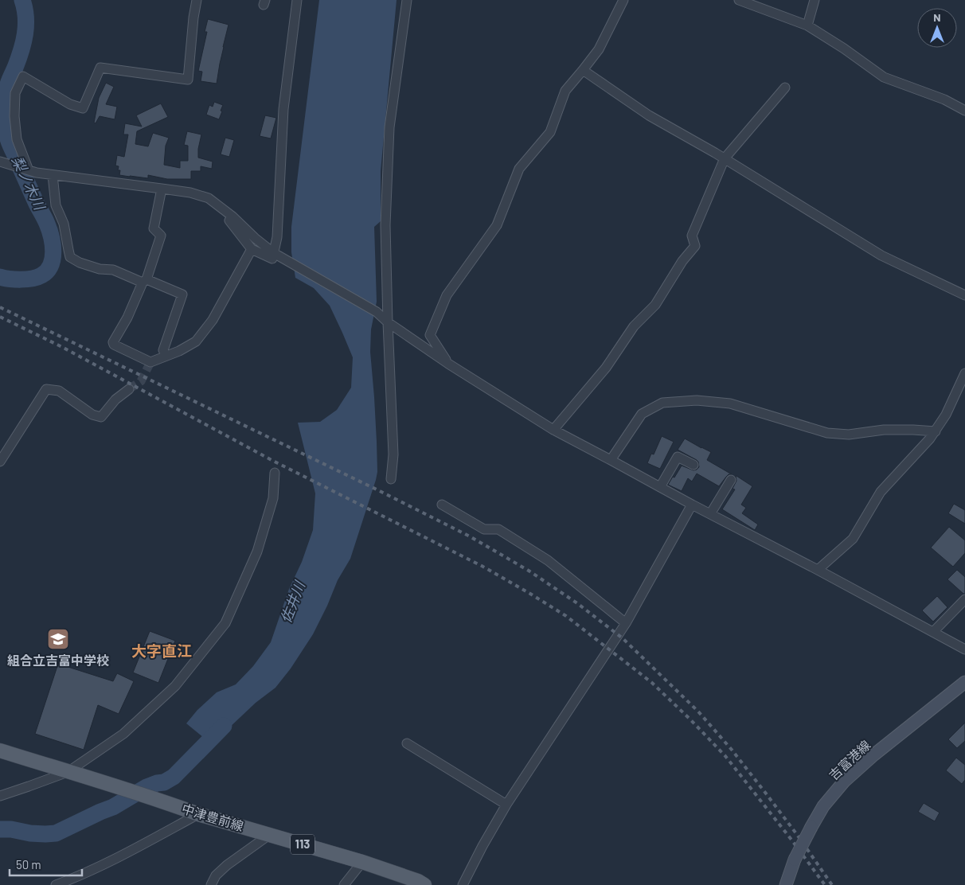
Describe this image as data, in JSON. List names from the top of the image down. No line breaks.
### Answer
{"streets":{"main road":["吉富港線","中津豊前線","113"]},"districts":["大字直江"],"water":["梨ノ木川","佐井川"],"places":{"school or university":["組合立吉富中学校"]},"scale_bar":"50 m","north":"top"}
